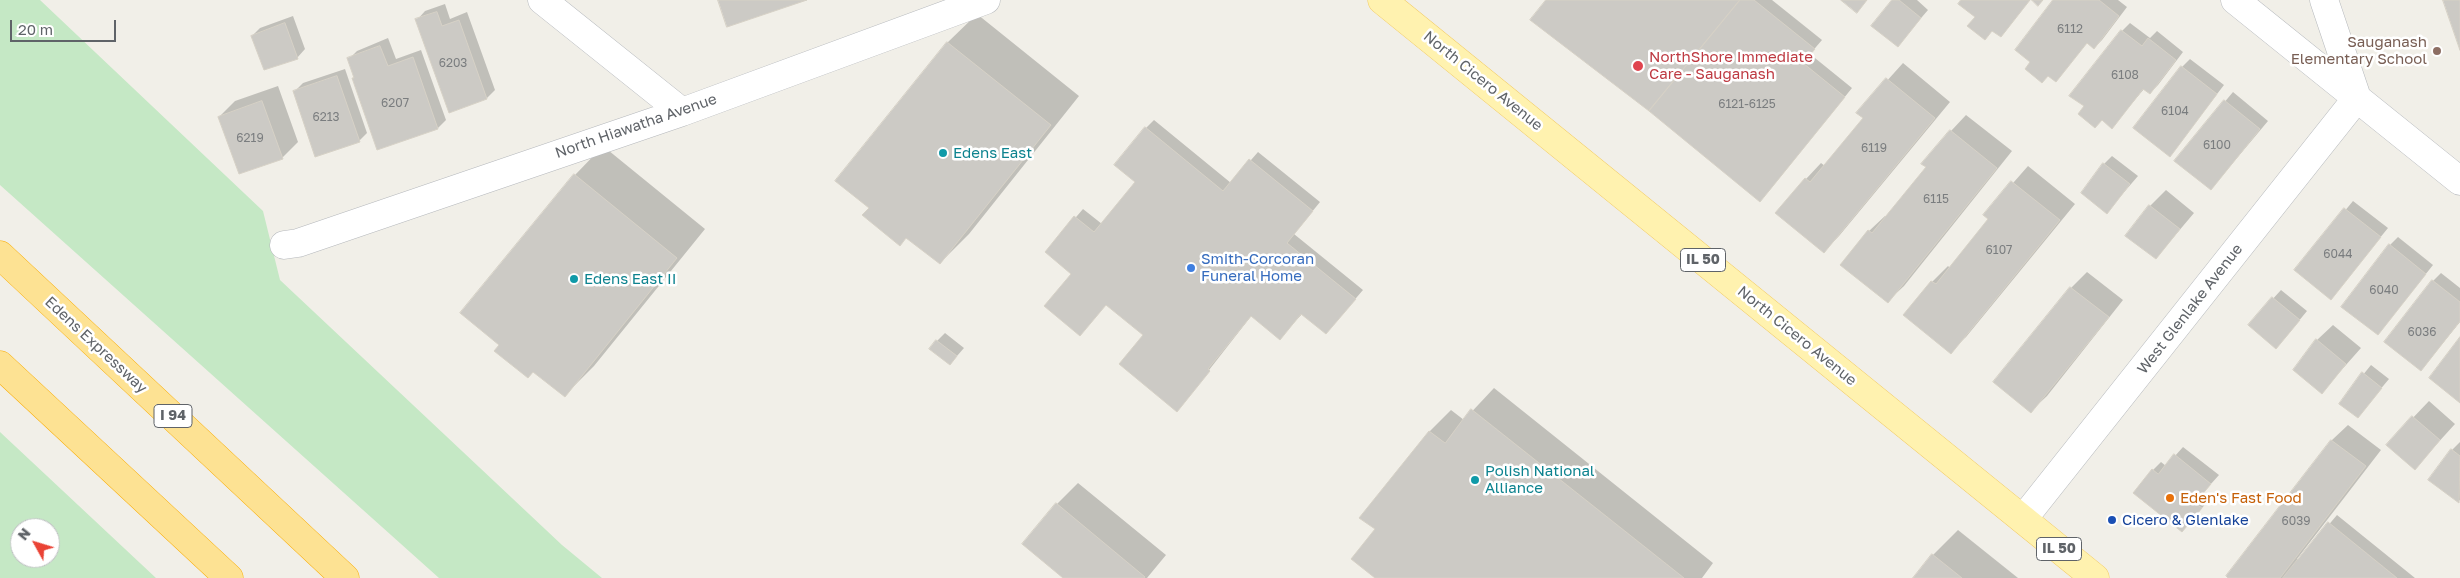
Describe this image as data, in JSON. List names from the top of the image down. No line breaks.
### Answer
{"streets":{"highway":["Edens Expressway","I 94"],"main road":["North Cicero Avenue","IL 50"],"street":["North Hiawatha Avenue","West Glenlake Avenue"]},"crossings":[["North Cicero Avenue","West Glenlake Avenue"]],"places":["Sauganash Elementary School","NorthShore Immediate Care - Sauganash","Edens East","Smith-Corcoran Funeral Home","Edens East II","Polish National Alliance","Eden's Fast Food","Cicero & Glenlake"],"house_numbers":["6112","6203","6108","6207","6121-6125","6104","6213","6219","6100","6119","6115","6107","6044","6040","6036","6039"],"scale_bar":"20 m","north":"top left"}
